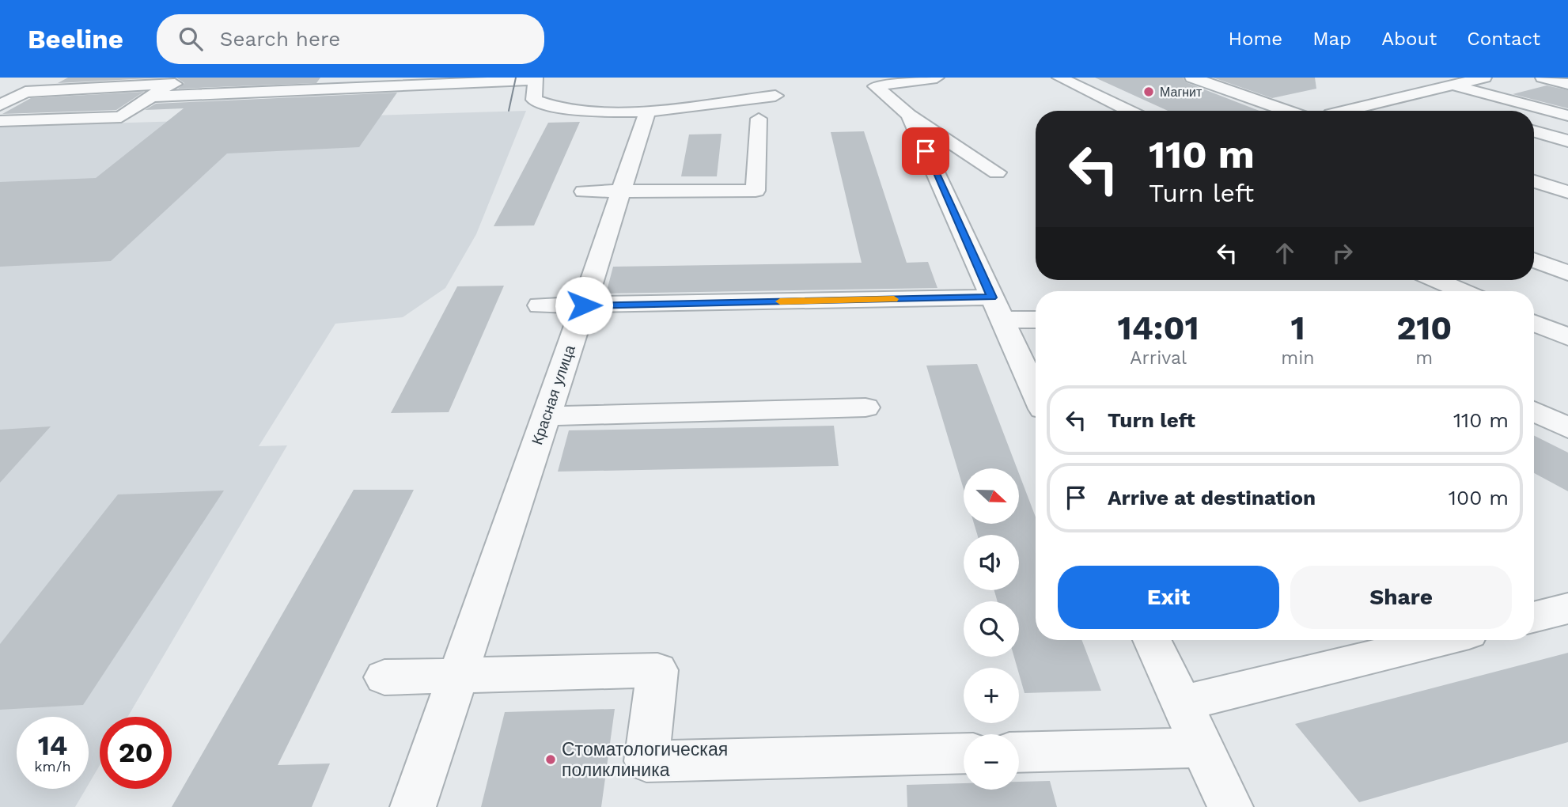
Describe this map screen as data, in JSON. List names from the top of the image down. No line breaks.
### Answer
{"streets":{"street":["Красная улица"]},"places":["Магнит","Стоматологическая поликлиника"],"north":"right","page":{"header":"Beeline","search":"Search here","nav":["Home","Map","About","Contact"],"turn":["110 m","Turn left"],"eta":["14:01","Arrival","1","min","210","m"],"list":[{"name":"Turn left","value":"110 m"},{"name":"Arrive at destination","value":"100 m"}],"map_buttons":["+","−"],"buttons":["Exit","Share"],"speed":"14 km/h","limit":"20"}}
